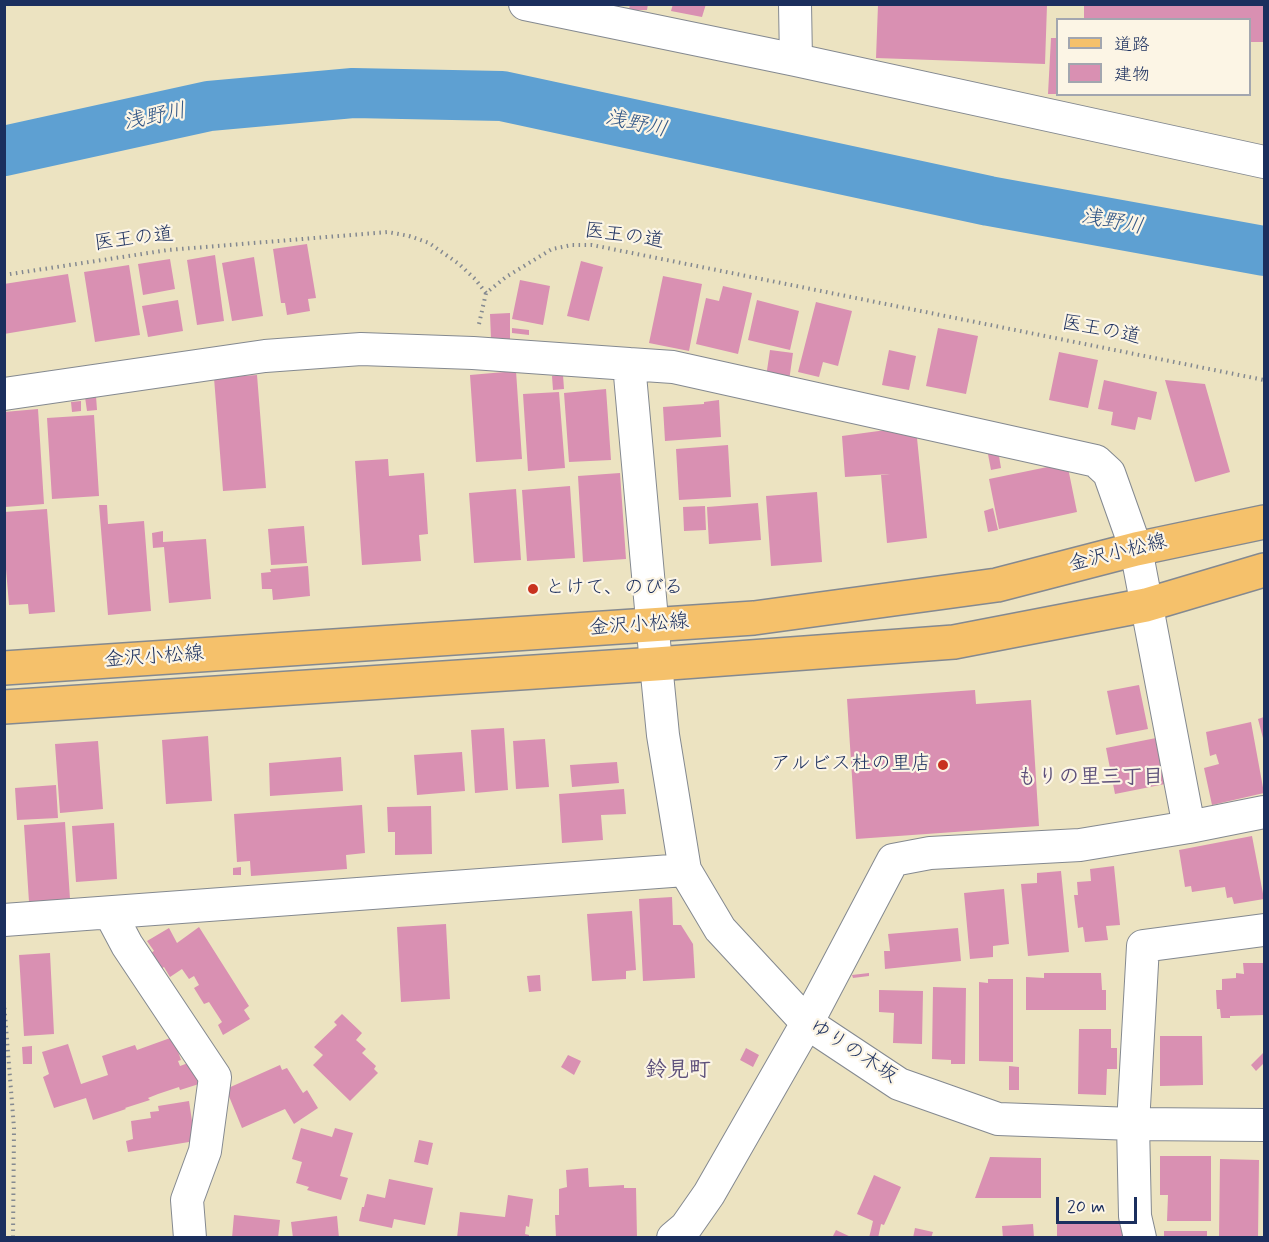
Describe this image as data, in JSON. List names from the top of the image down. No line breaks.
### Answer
{"streets":{"main road":["金沢小松線"],"street":["ゆりの木坂"],"path":["医王の道"]},"crossings":[["金沢小松線","ゆりの木坂"]],"districts":["もりの里三丁目","鈴見町"],"water":["浅野川"],"places":["とけて、のびる","アルビス杜の里店"],"legend":["道路","建物"],"scale_bar":"20 m"}
